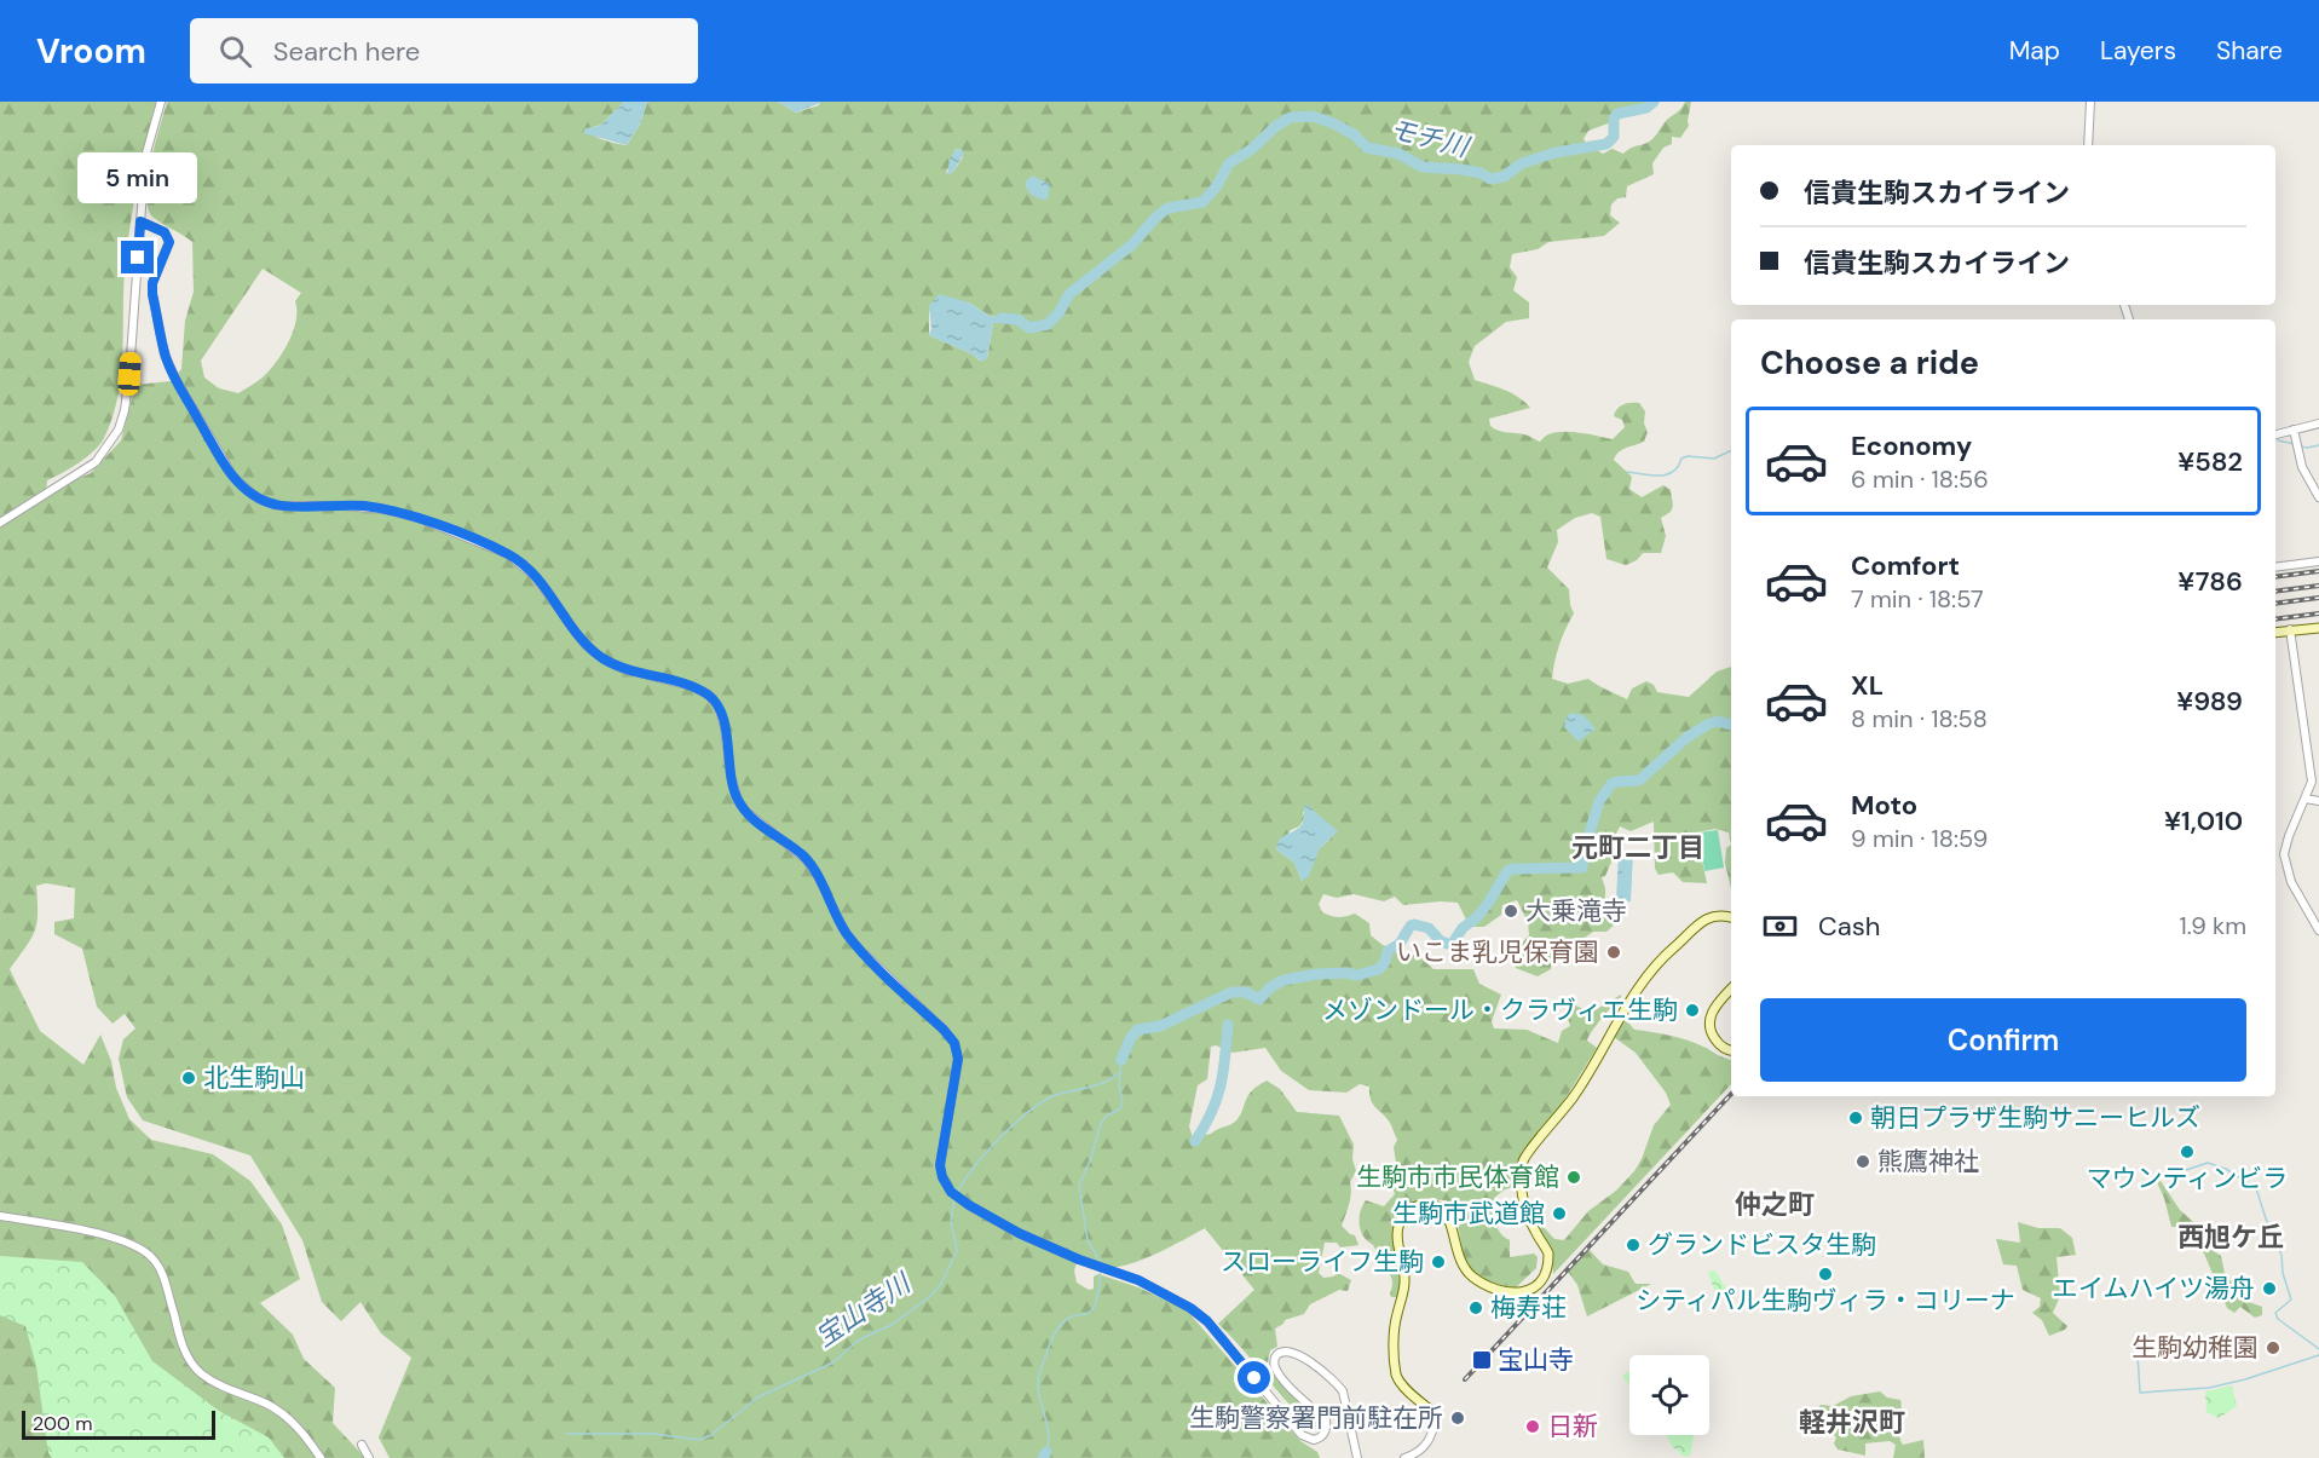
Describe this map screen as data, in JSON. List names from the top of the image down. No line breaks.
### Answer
{"districts":["元町二丁目","仲之町","西旭ケ丘","軽井沢町"],"water":["モチ川","宝山寺川"],"places":{"other":["大乗滝寺","いこま乳児保育園","メゾンドール・クラヴィエ生駒","北生駒山","朝日プラザ生駒サニーヒルズ","マウンティンビラ","熊鷹神社","生駒市市民体育館","生駒市武道館","グランドビスタ生駒","スローライフ生駒","シティパル生駒ヴィラ・コリーナ","エイムハイツ湯舟","梅寿荘","生駒幼稚園","生駒警察署門前駐在所","日新"],"transit":["宝山寺"]},"scale_bar":"200 m","page":{"header":"Vroom","search":"Search here","nav":["Map","Layers","Share"],"banner":["信貴生駒スカイライン","信貴生駒スカイライン"],"bubble":"5 min","heading":"Choose a ride","list":[{"name":"Economy","note":"6 min · 18:56","value":"¥582"},{"name":"Comfort","note":"7 min · 18:57","value":"¥786"},{"name":"XL","note":"8 min · 18:58","value":"¥989"},{"name":"Moto","note":"9 min · 18:59","value":"¥1,010"}],"pay":["Cash","1.9 km"],"buttons":"Confirm","scale":"200 m"}}
